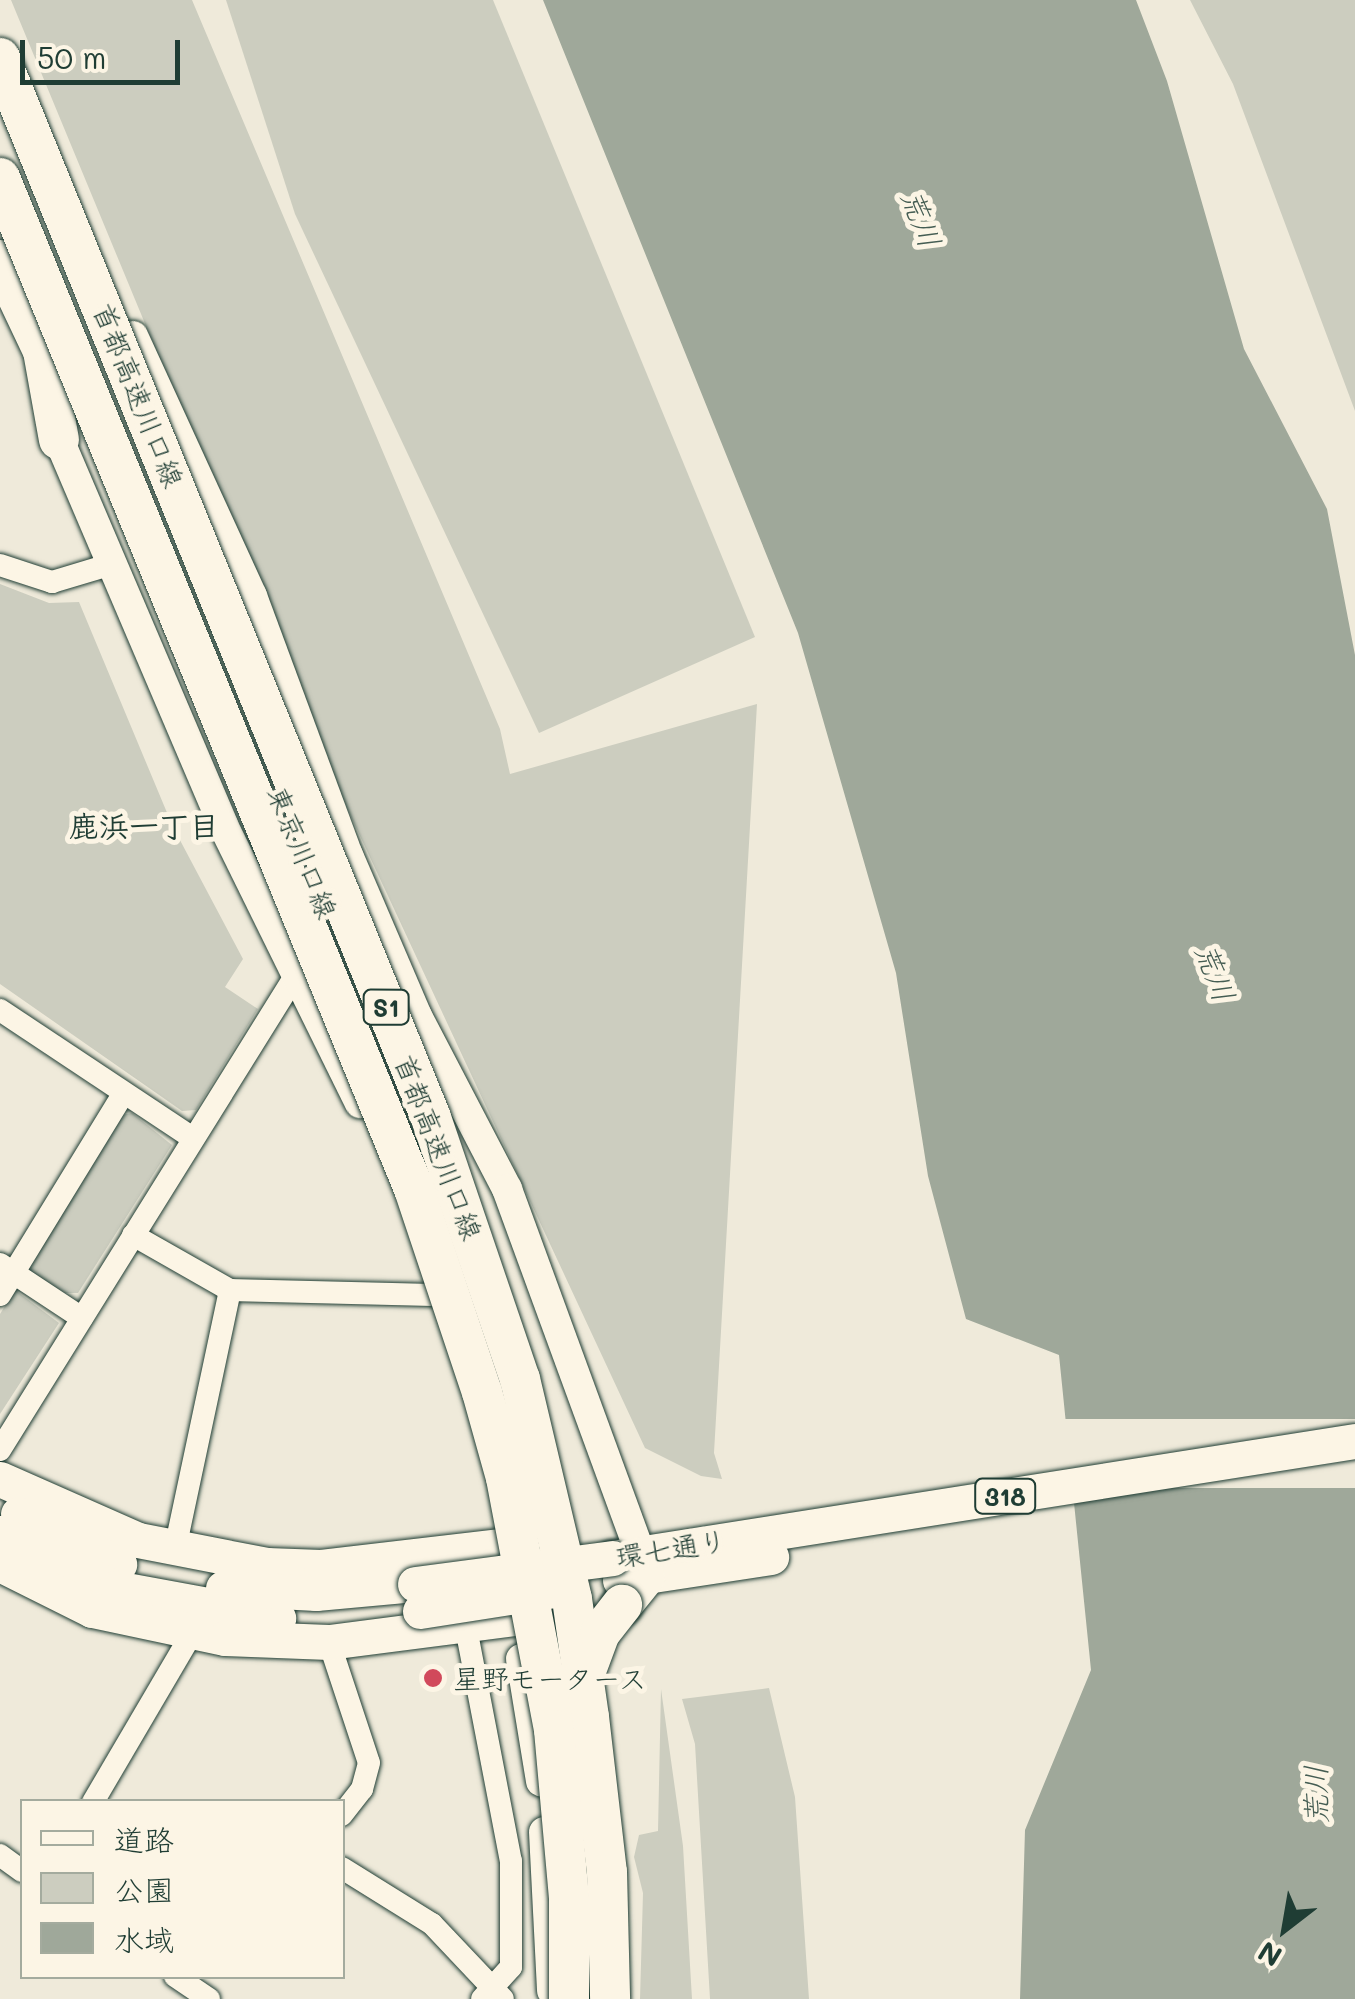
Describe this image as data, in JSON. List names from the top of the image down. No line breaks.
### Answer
{"streets":{"highway":["首都高速川口線","S1"],"main road":["東京川口線","318","環七通り"]},"crossings":[["東京川口線","S1"]],"districts":["鹿浜一丁目"],"water":["荒川"],"places":["星野モータース"],"legend":["道路","公園","水域"],"scale_bar":"50 m","north":"bottom left"}
